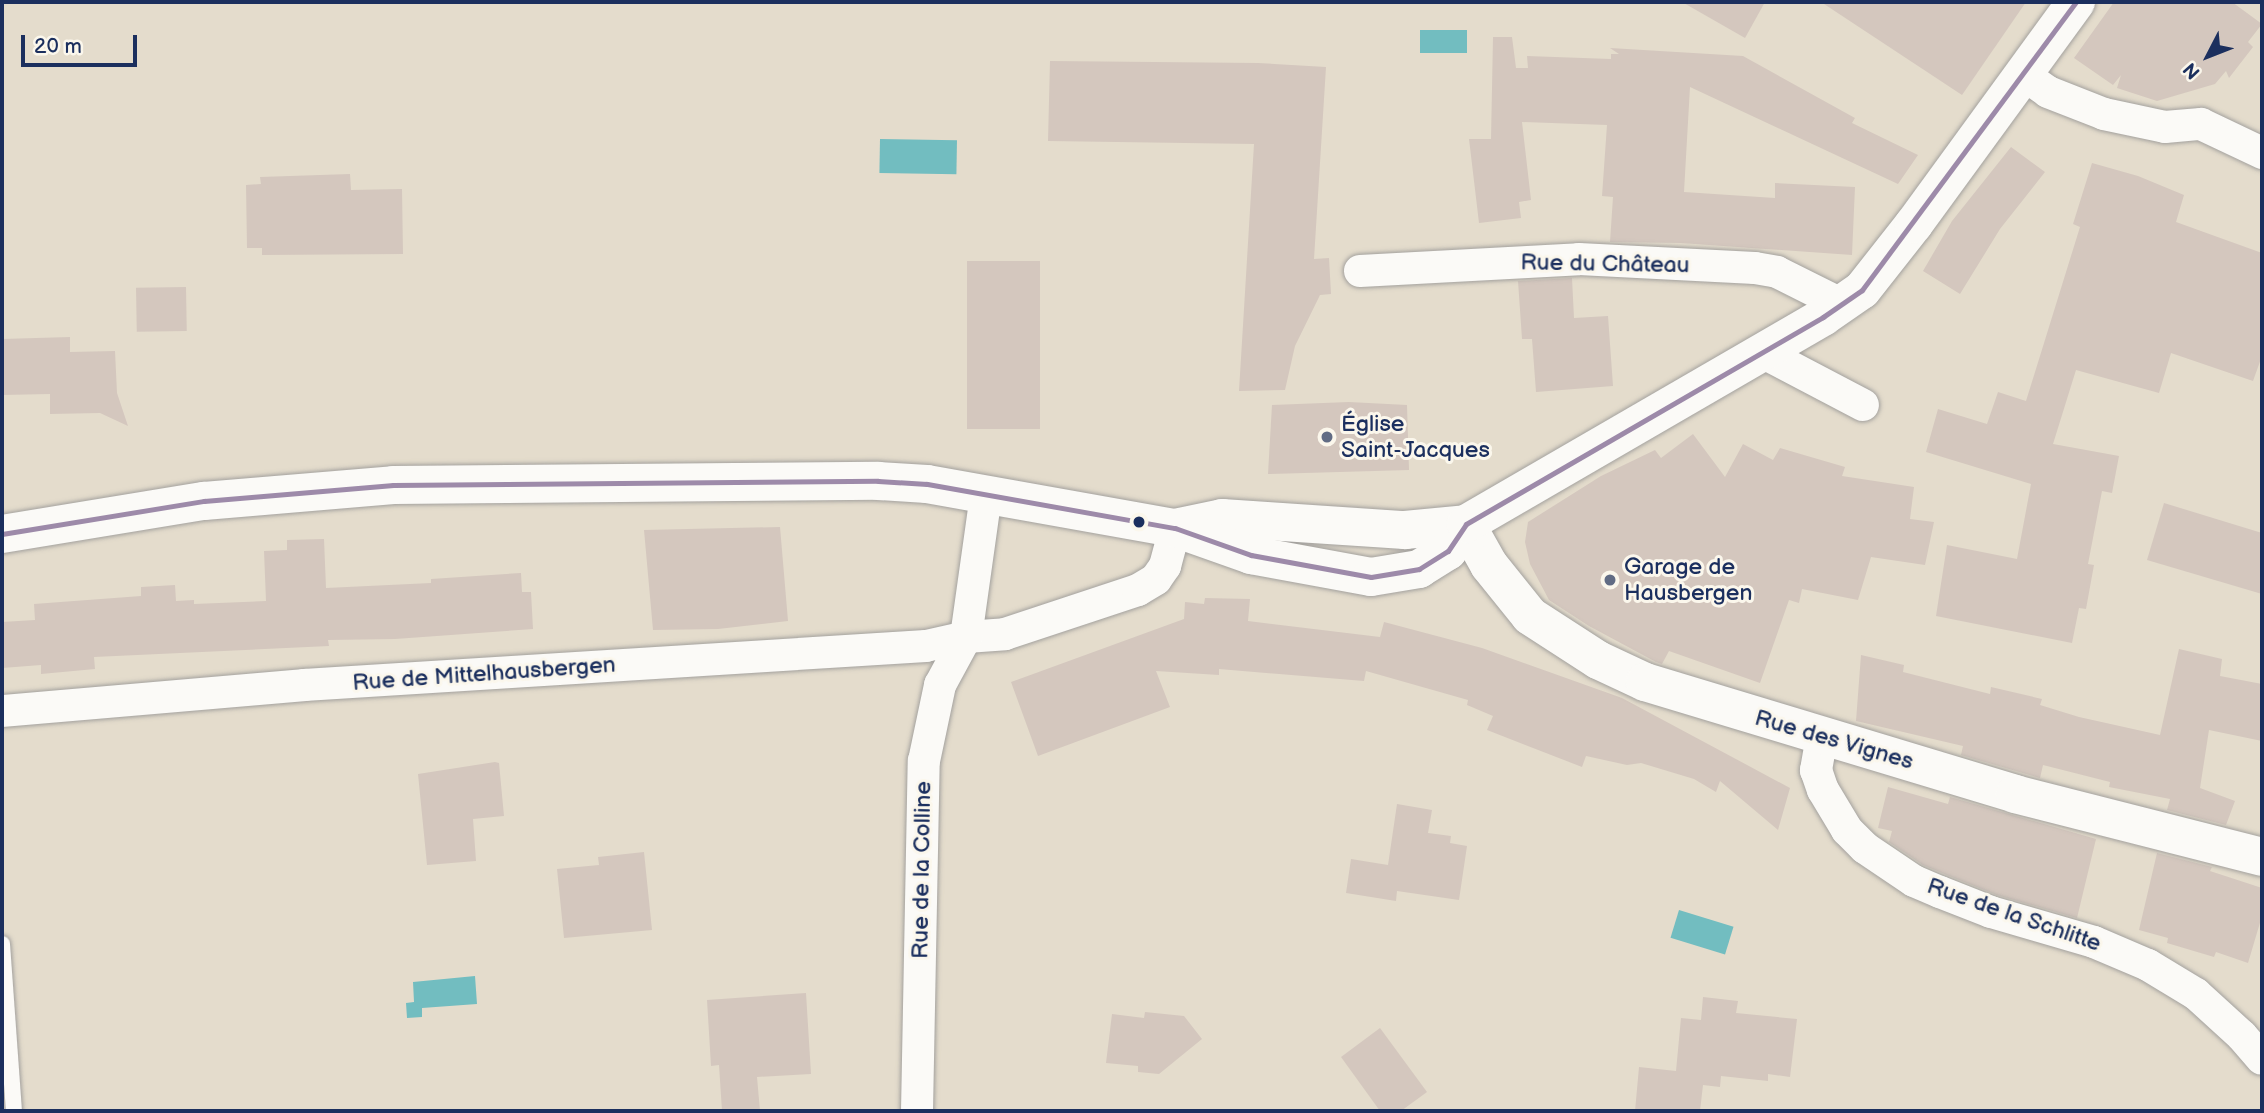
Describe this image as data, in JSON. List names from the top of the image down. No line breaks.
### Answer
{"streets":{"street":["Rue du Château","Rue de Mittelhausbergen","Rue des Vignes","Rue de la Colline","Rue de la Schlitte"]},"crossings":[["Rue de Mittelhausbergen","Rue de la Colline"],["Rue des Vignes","Rue de la Schlitte"]],"places":["Église Saint-Jacques","Garage de Hausbergen"],"scale_bar":"20 m","north":"bottom left"}
